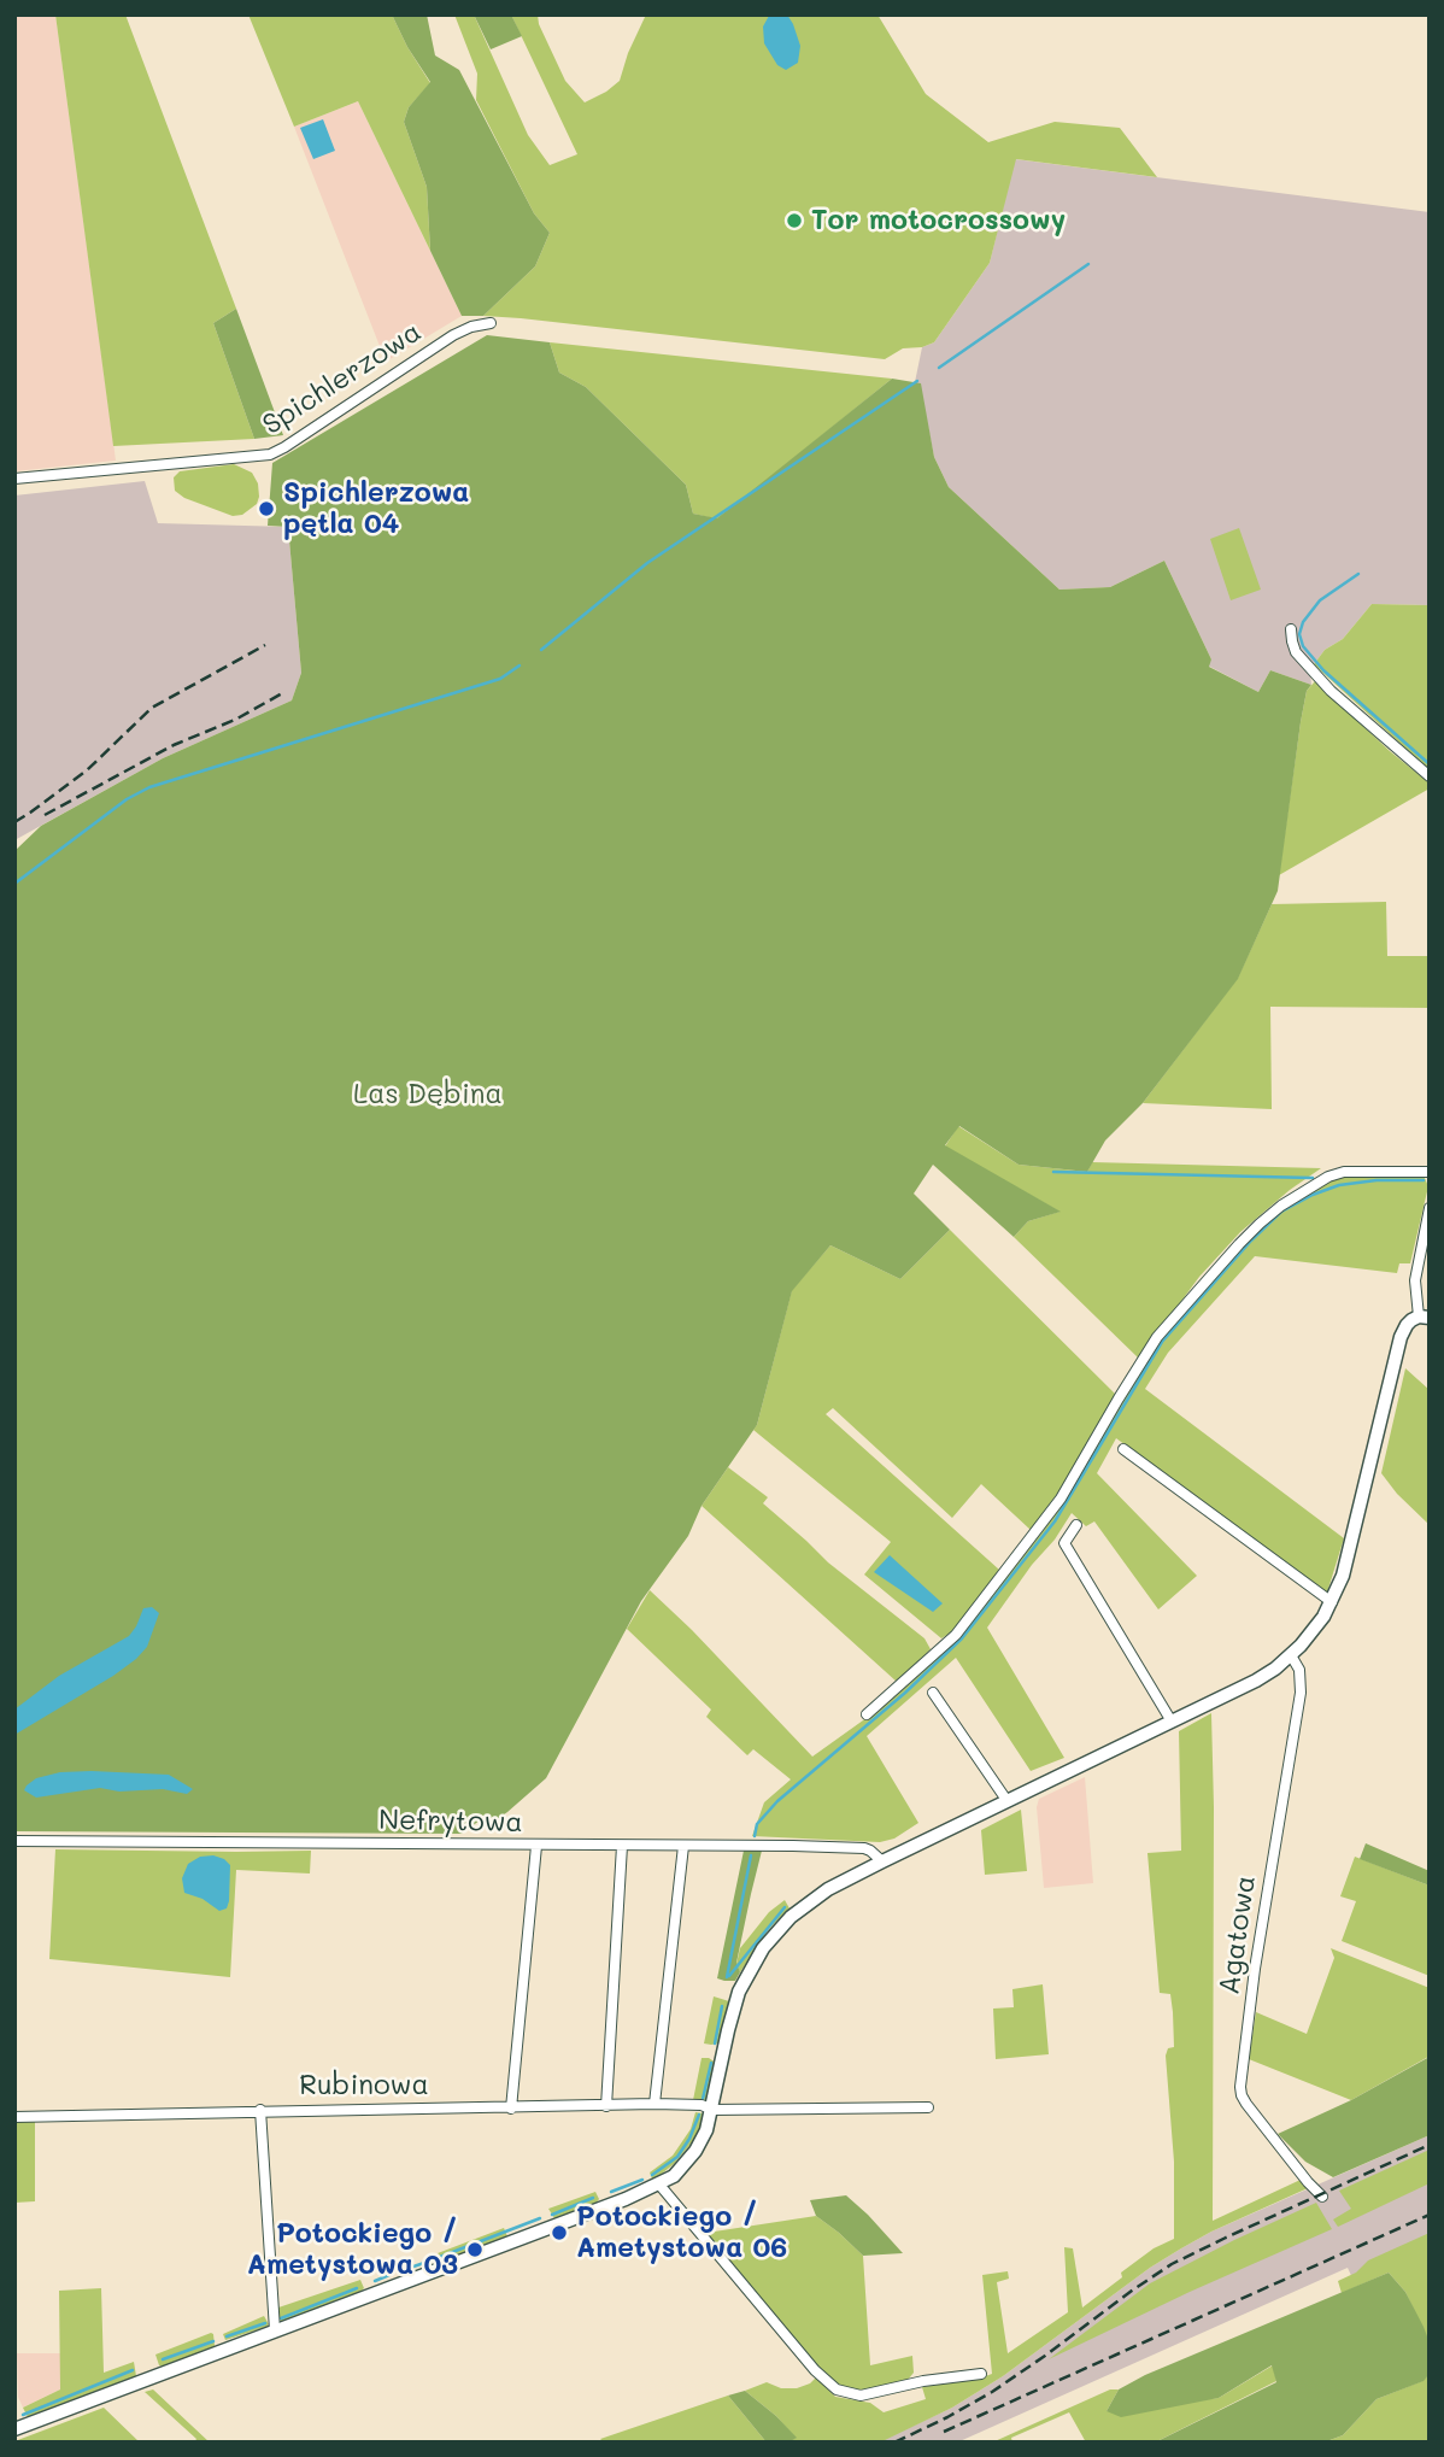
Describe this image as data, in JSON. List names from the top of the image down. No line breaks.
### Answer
{"streets":{"street":["Spichlerzowa","Nefrytowa","Agatowa","Rubinowa"]},"parks":["Las Dębina"],"places":["Tor motocrossowy","Spichlerzowa pętla 04","Potockiego / Ametystowa 06","Potockiego / Ametystowa 03"]}
